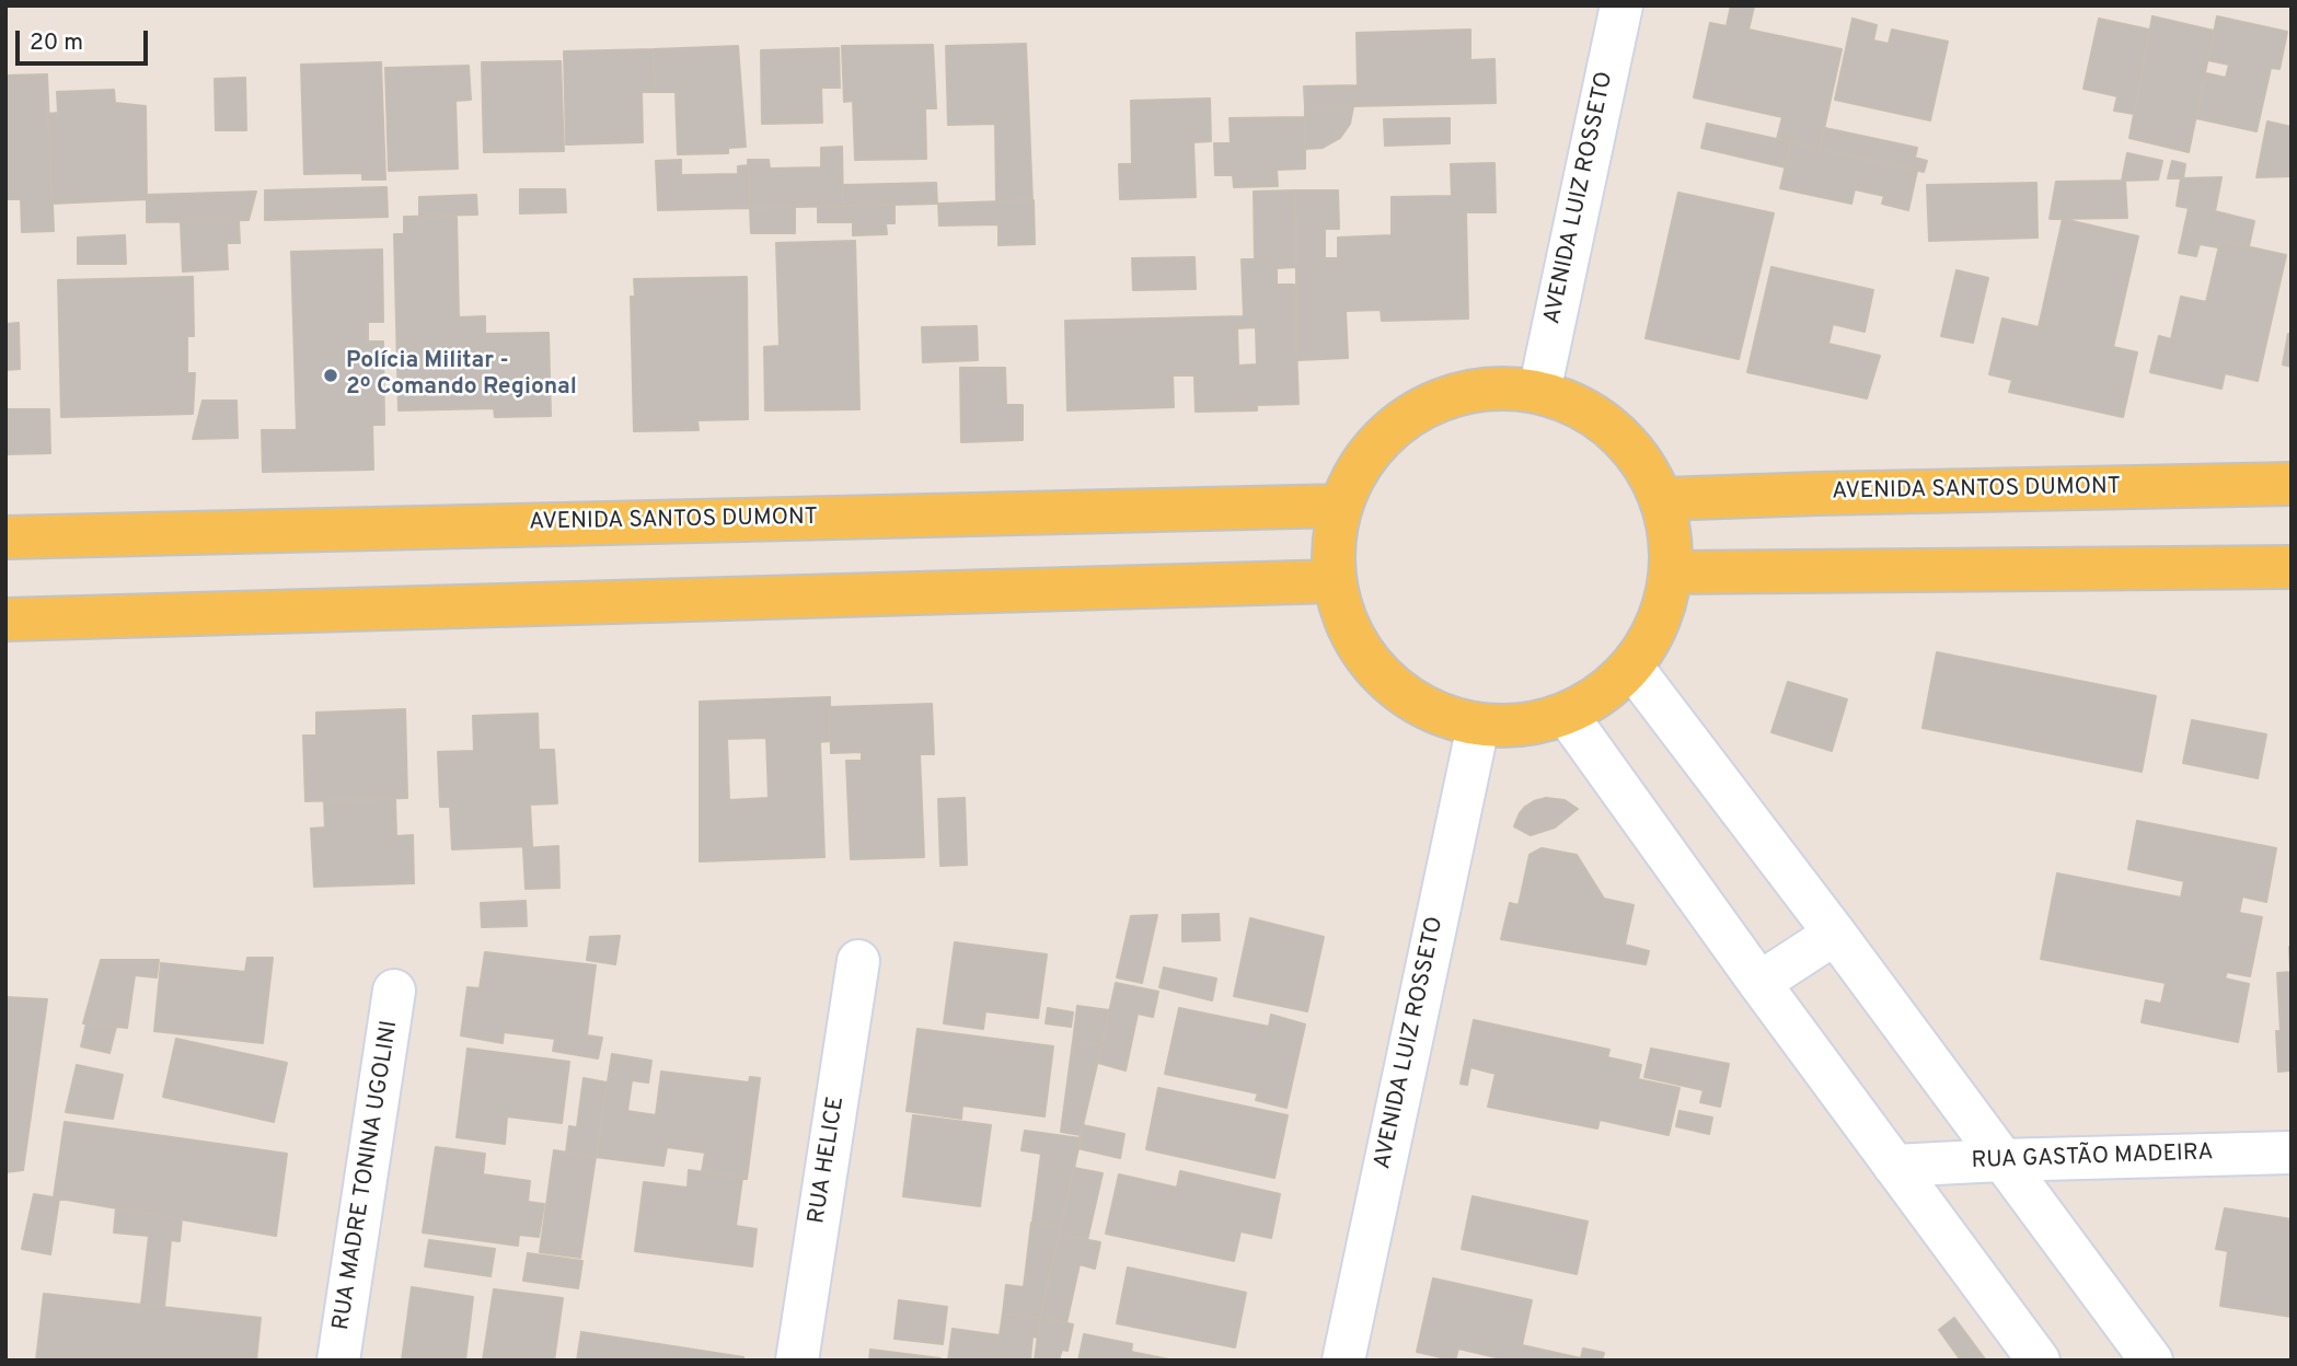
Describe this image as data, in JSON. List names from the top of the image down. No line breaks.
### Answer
{"streets":{"main road":["AVENIDA SANTOS DUMONT"],"street":["AVENIDA LUIZ ROSSETO","RUA GASTÃO MADEIRA","RUA HELICE","RUA MADRE TONINA UGOLINI"]},"places":["Polícia Militar - 2º Comando Regional"],"scale_bar":"20 m"}
